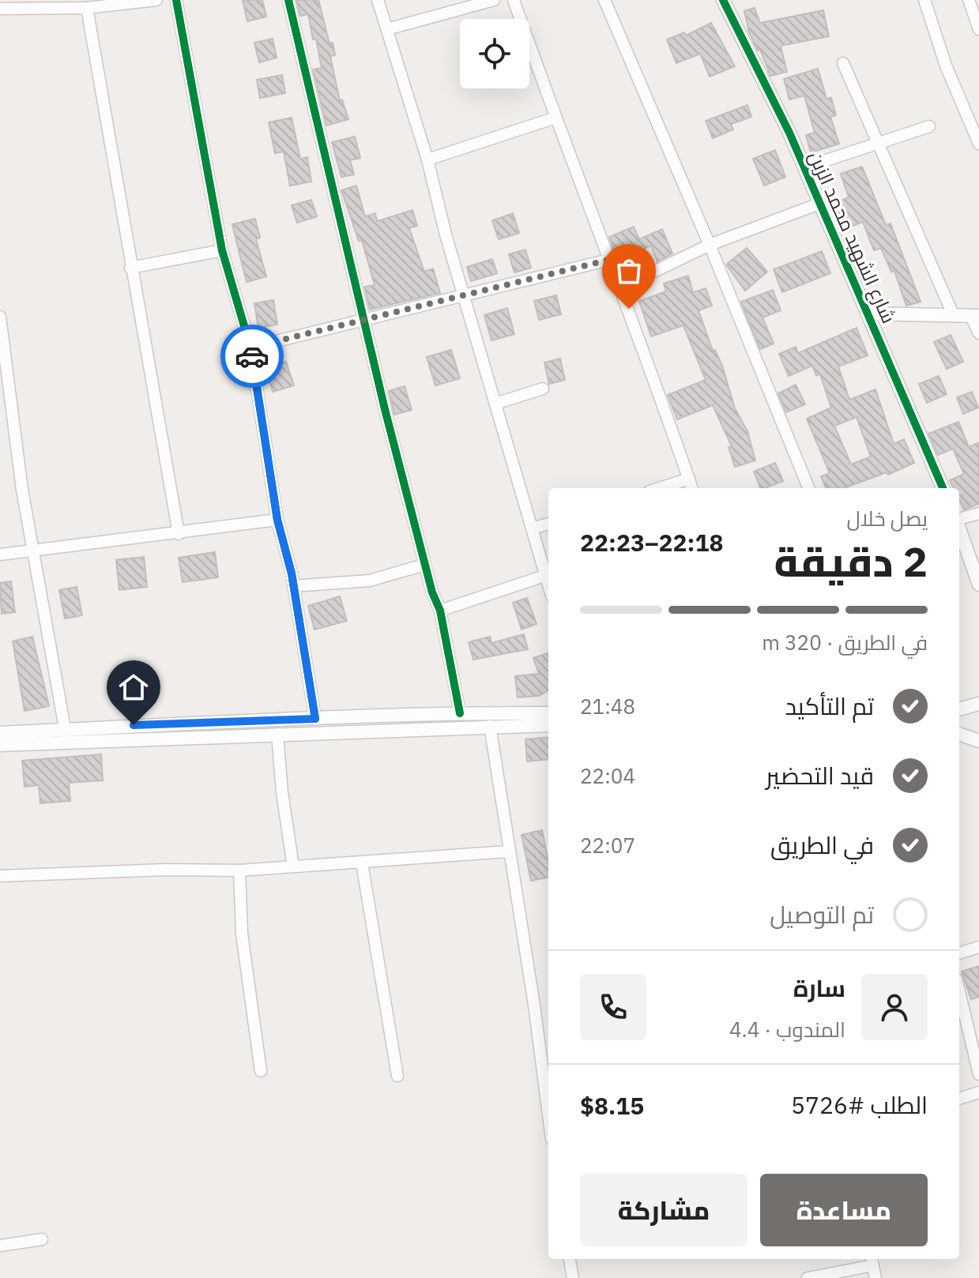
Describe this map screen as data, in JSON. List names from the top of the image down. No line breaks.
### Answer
{"streets":{"street":["شارع الشهيد محمد الزبن"]},"page":{"heading":["2 دقيقة","يصل خلال","22:18–22:23"],"panel":["سارة","المندوب · 4.4","الطلب #5726","$8.15"],"bar":"في الطريق · 320 m","list":[["تم التأكيد","21:48"],["قيد التحضير","22:04"],["في الطريق","22:07"],"تم التوصيل"],"buttons":["مساعدة","مشاركة"]}}
